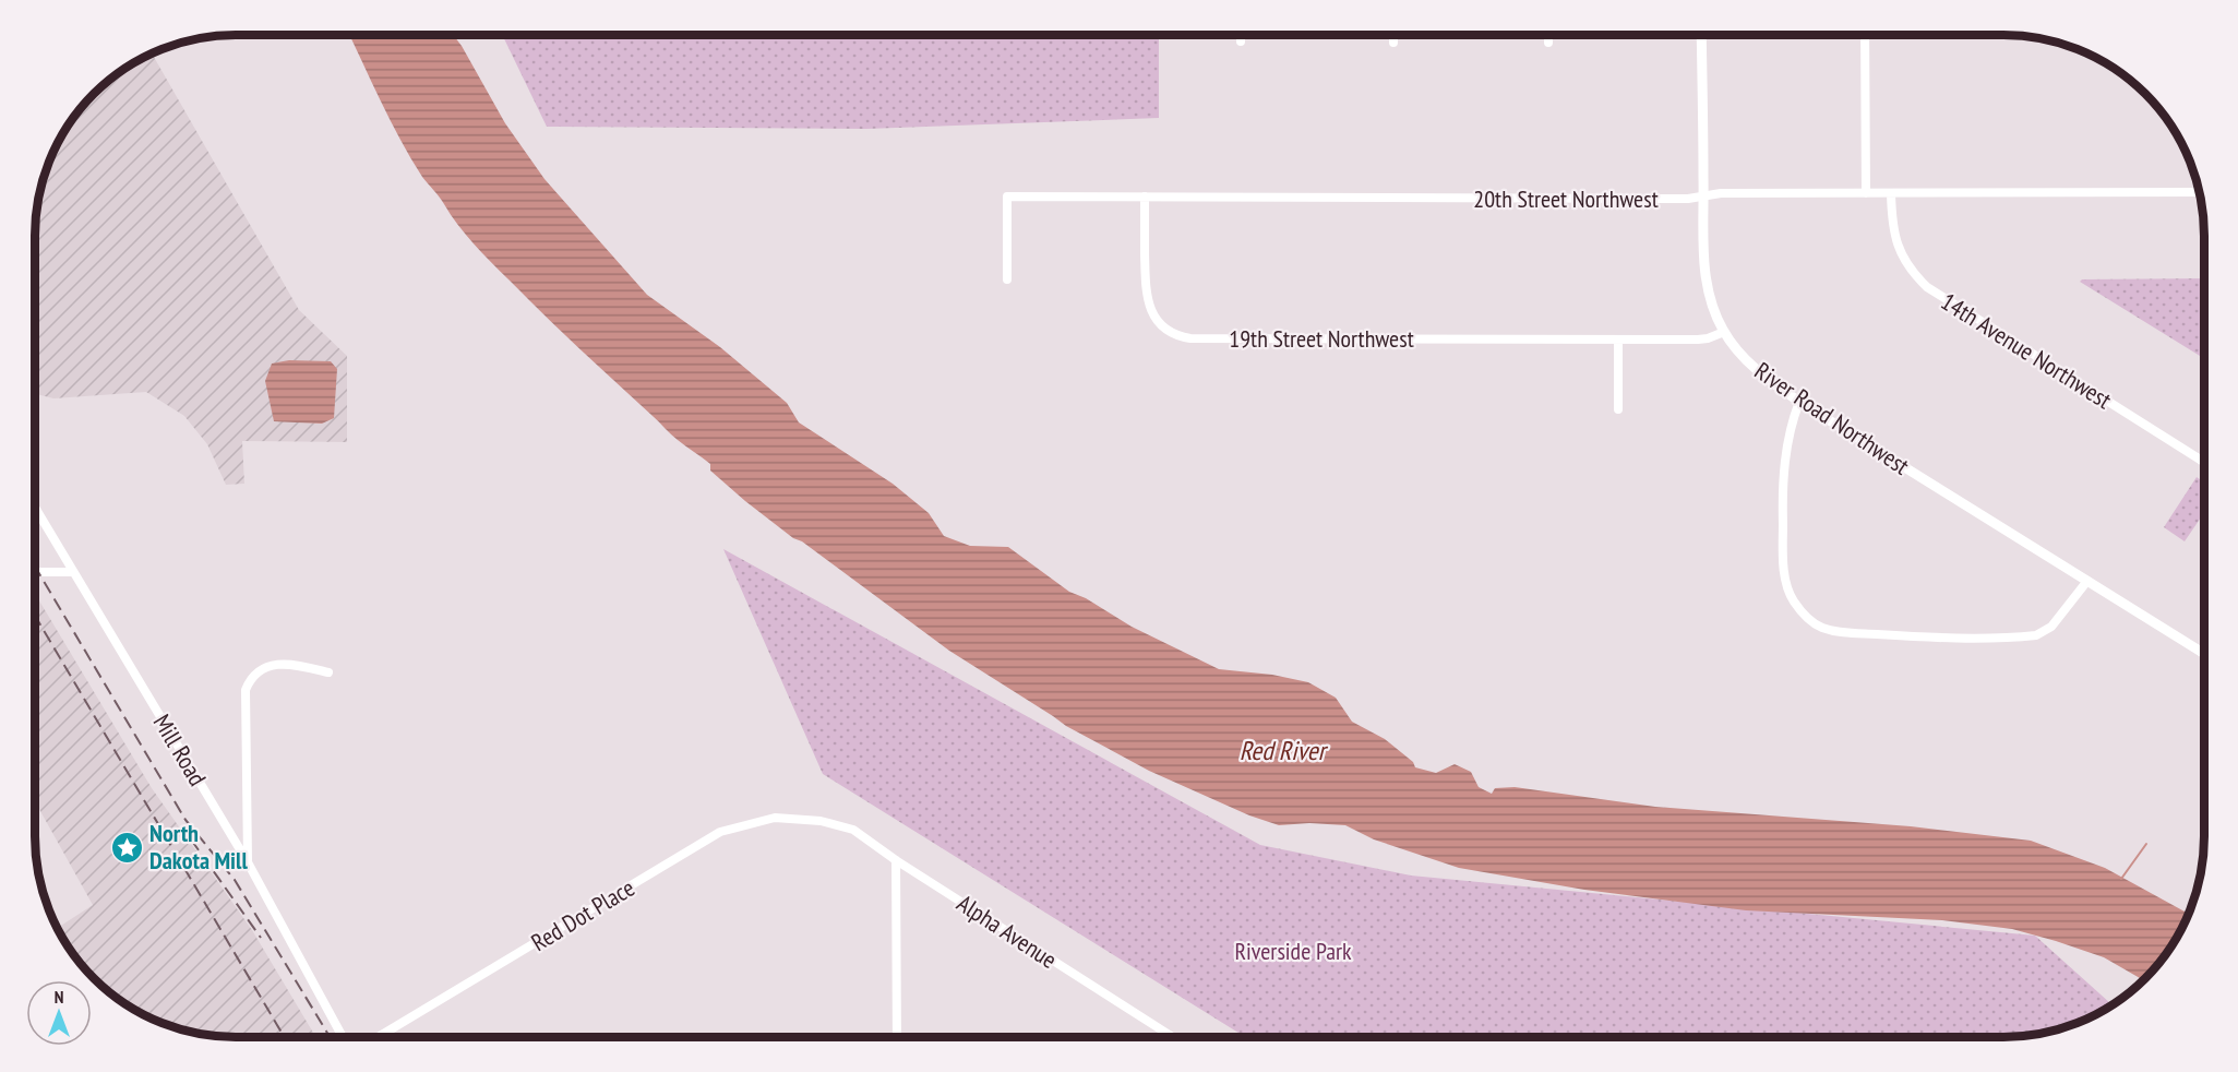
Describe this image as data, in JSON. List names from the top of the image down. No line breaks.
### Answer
{"streets":{"street":["20th Street Northwest","19th Street Northwest","14th Avenue Northwest","River Road Northwest","Mill Road","Red Dot Place","Alpha Avenue"]},"crossings":[["20th Street Northwest","19th Street Northwest"],["20th Street Northwest","14th Avenue Northwest"],["20th Street Northwest","River Road Northwest"],["19th Street Northwest","River Road Northwest"],["Red Dot Place","Alpha Avenue"]],"water":["Red River"],"parks":["Riverside Park"],"places":{"place":["North Dakota Mill"]},"north":"top"}
